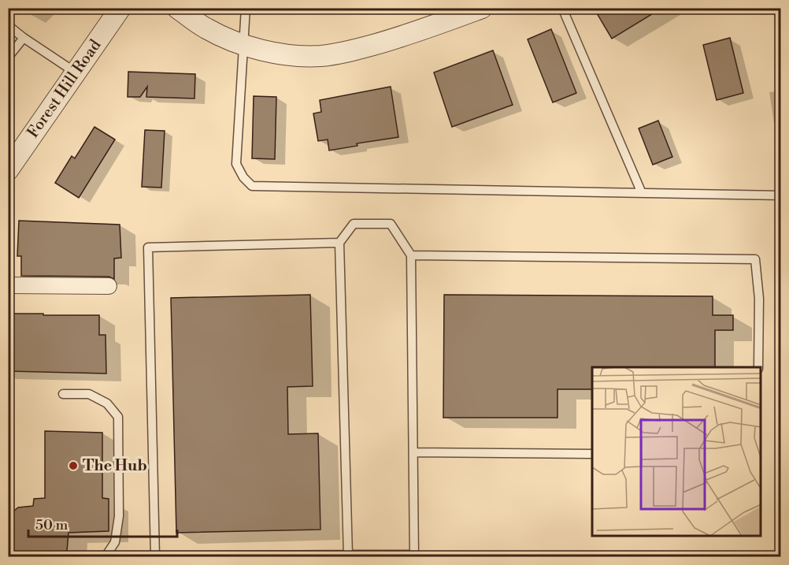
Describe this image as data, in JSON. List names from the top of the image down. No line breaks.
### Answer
{"streets":{"street":["Forest Hill Road"]},"places":["The Hub"],"scale_bar":"50 m"}
